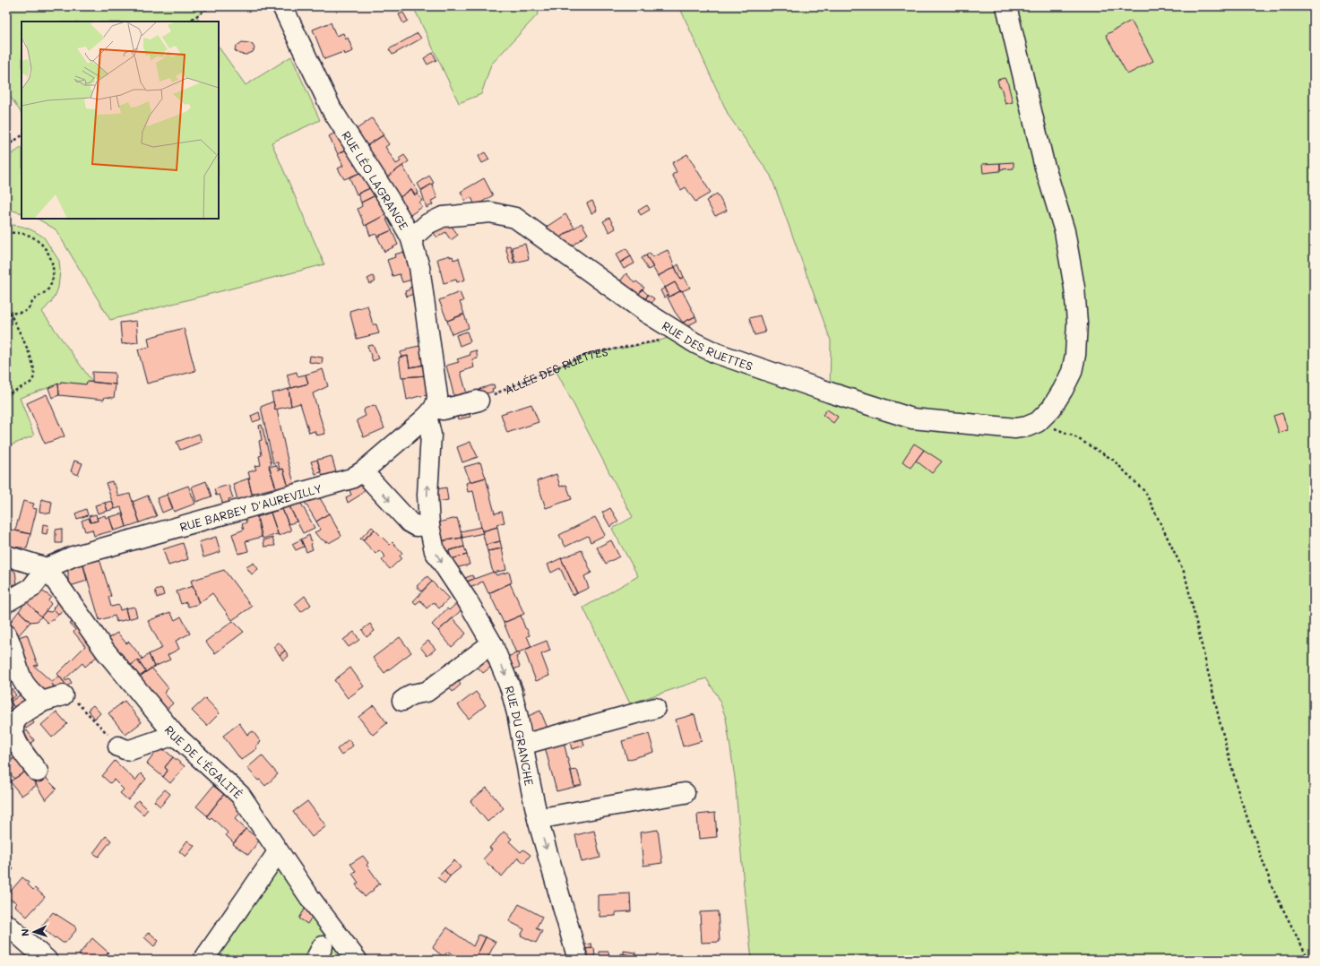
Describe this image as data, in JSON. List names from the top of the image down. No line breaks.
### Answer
{"streets":{"street":["RUE LÉO LAGRANGE","RUE DES RUETTES","RUE BARBEY D'AUREVILLY","RUE DU GRANCHE","RUE DE L'ÉGALITÉ"],"path":["ALLÉE DES RUETTES"]},"crossings":[["RUE LÉO LAGRANGE","RUE DES RUETTES"],["RUE LÉO LAGRANGE","RUE BARBEY D'AUREVILLY"],["RUE LÉO LAGRANGE","RUE DU GRANCHE"],["RUE DES RUETTES","ALLÉE DES RUETTES"],["RUE BARBEY D'AUREVILLY","RUE DU GRANCHE"],["RUE BARBEY D'AUREVILLY","RUE DE L'ÉGALITÉ"]],"north":"left"}
